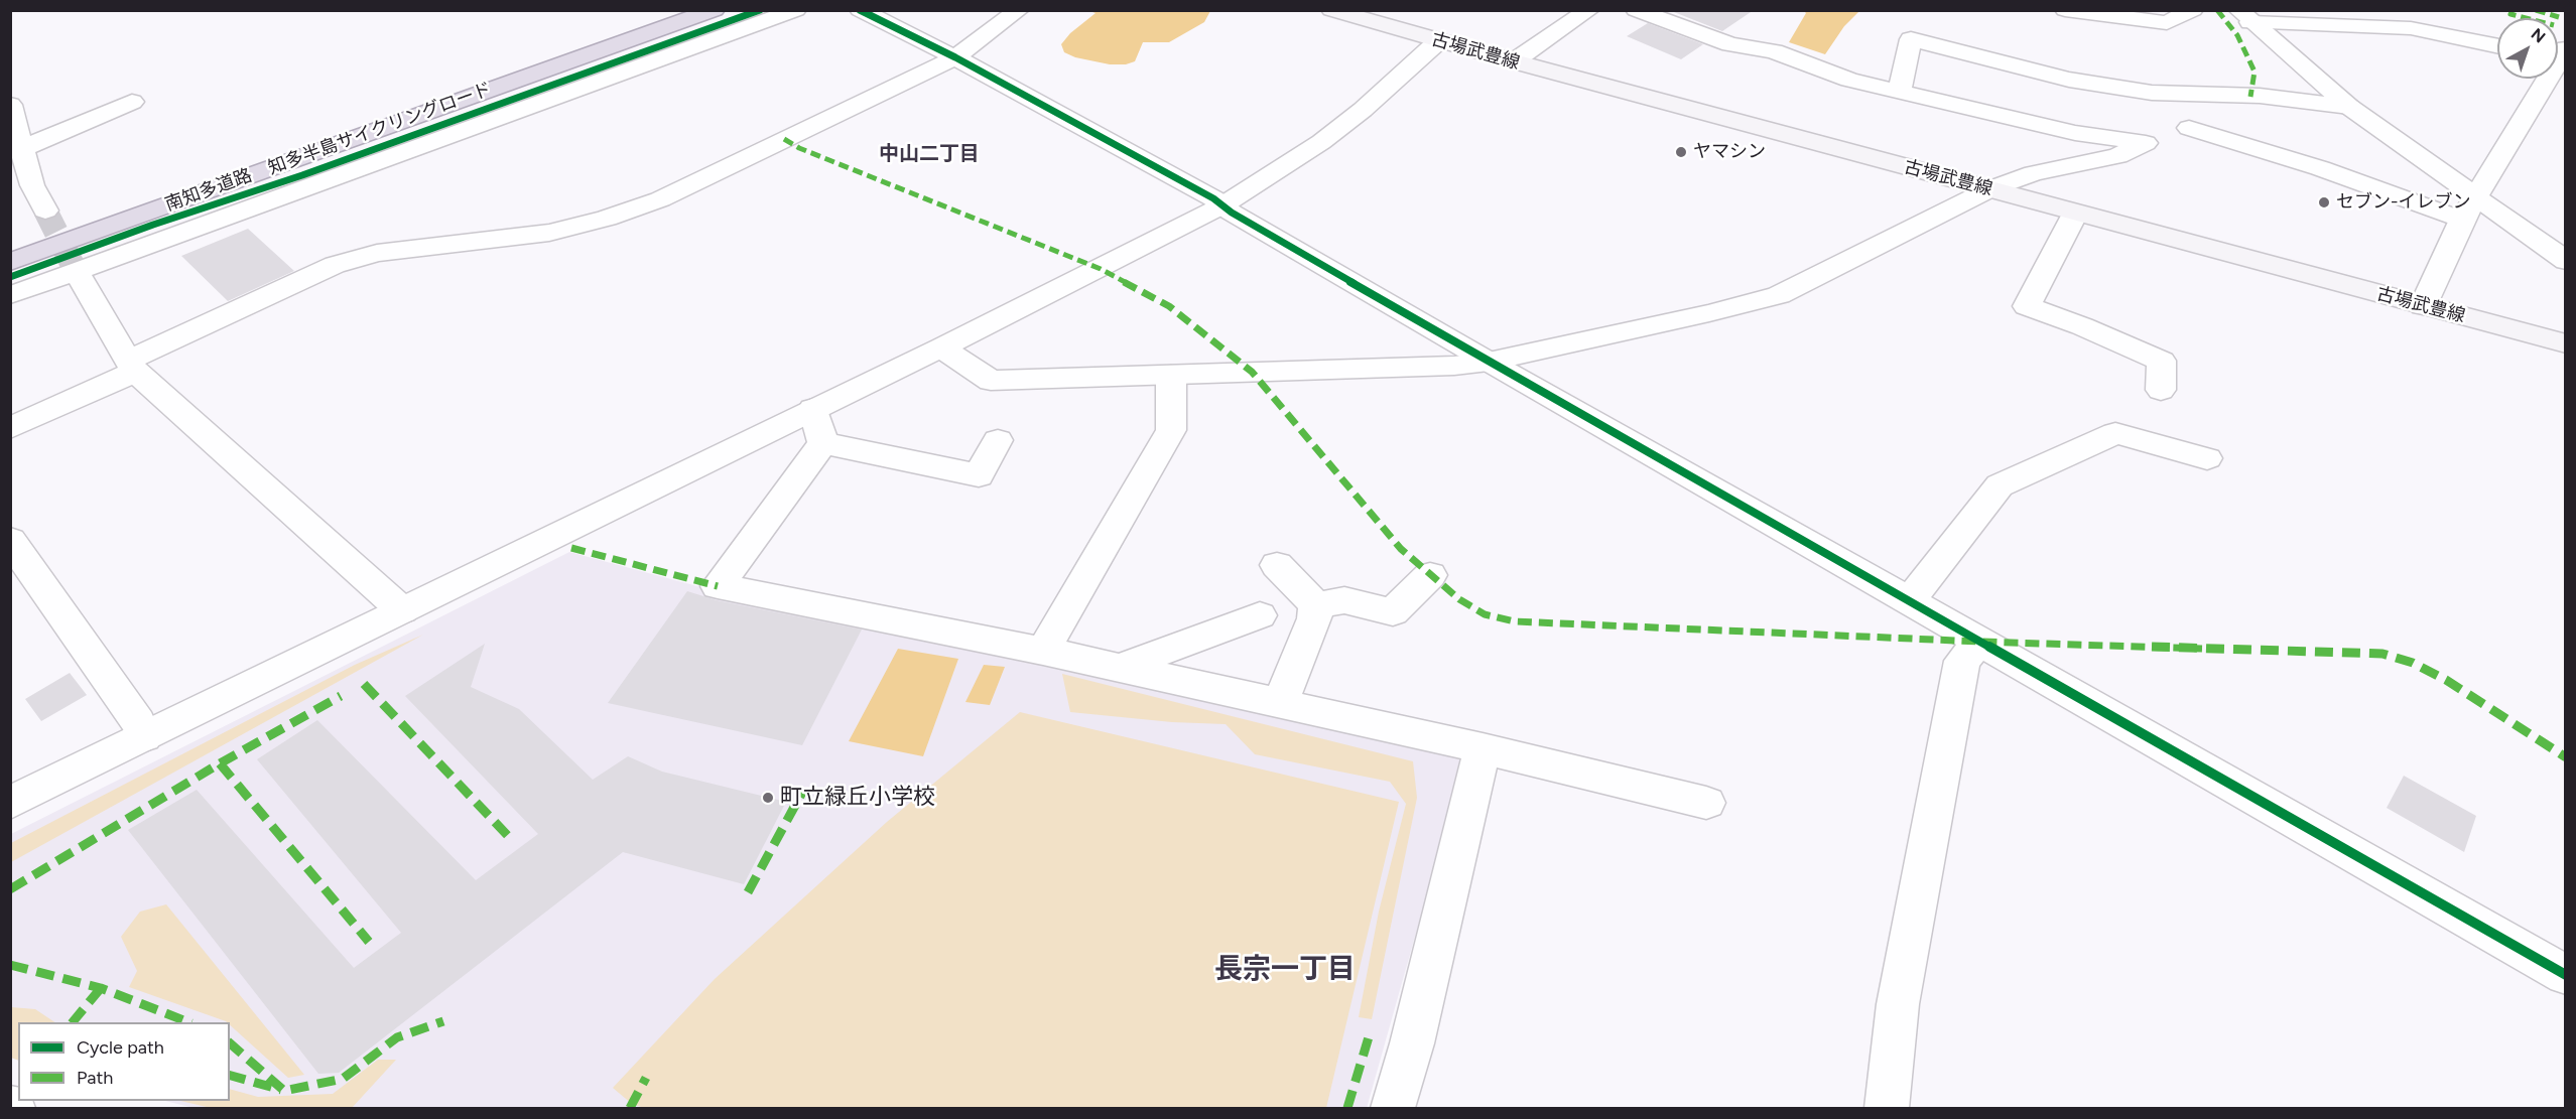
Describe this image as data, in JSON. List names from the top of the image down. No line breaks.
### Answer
{"streets":{"highway":["南知多道路"],"main road":["古場武豊線"],"cycle path":["知多半島サイクリングロード"]},"districts":["中山二丁目","長宗一丁目"],"places":["ヤマシン","セブン-イレブン","町立緑丘小学校"],"legend":["Cycle path","Path"],"north":"top right"}
